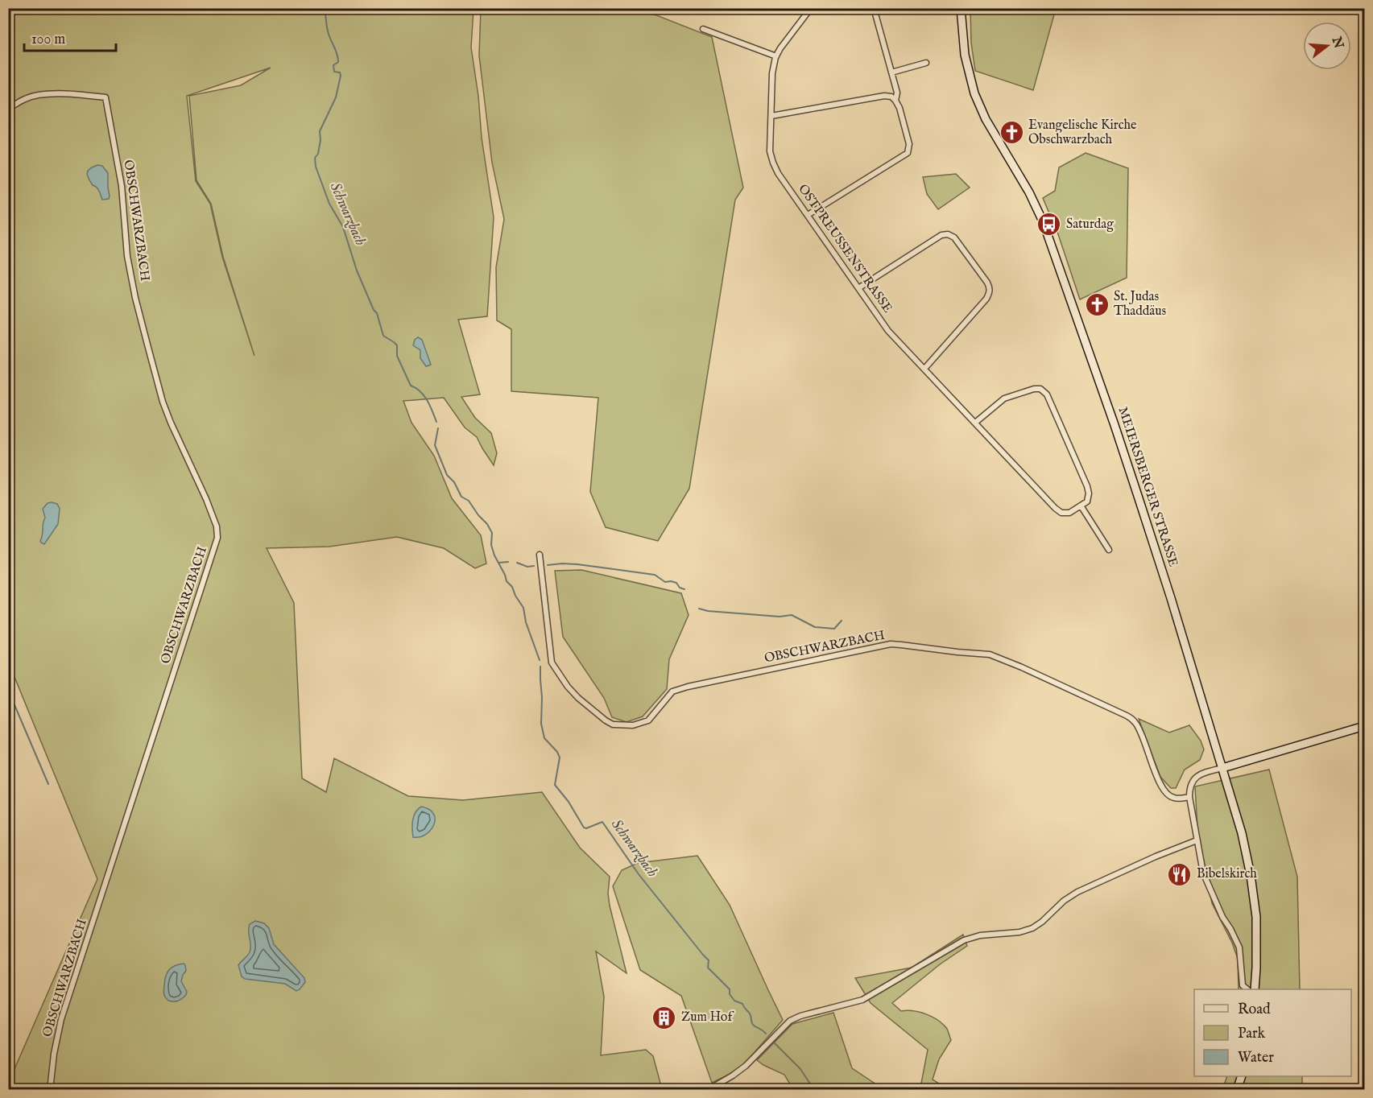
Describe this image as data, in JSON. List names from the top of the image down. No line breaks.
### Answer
{"streets":{"main road":["MEIERSBERGER STRASSE"],"street":["OBSCHWARZBACH","OSTPREUSSENSTRASSE"]},"water":["Schwarzbach"],"places":{"church":["Evangelische Kirche Obschwarzbach","St. Judas Thaddäus"],"bus stop":["Saturdag"],"restaurant":["Bibelskirch"],"building":["Zum Hof"]},"legend":["Road","Park","Water"],"scale_bar":"100 m","north":"right"}
